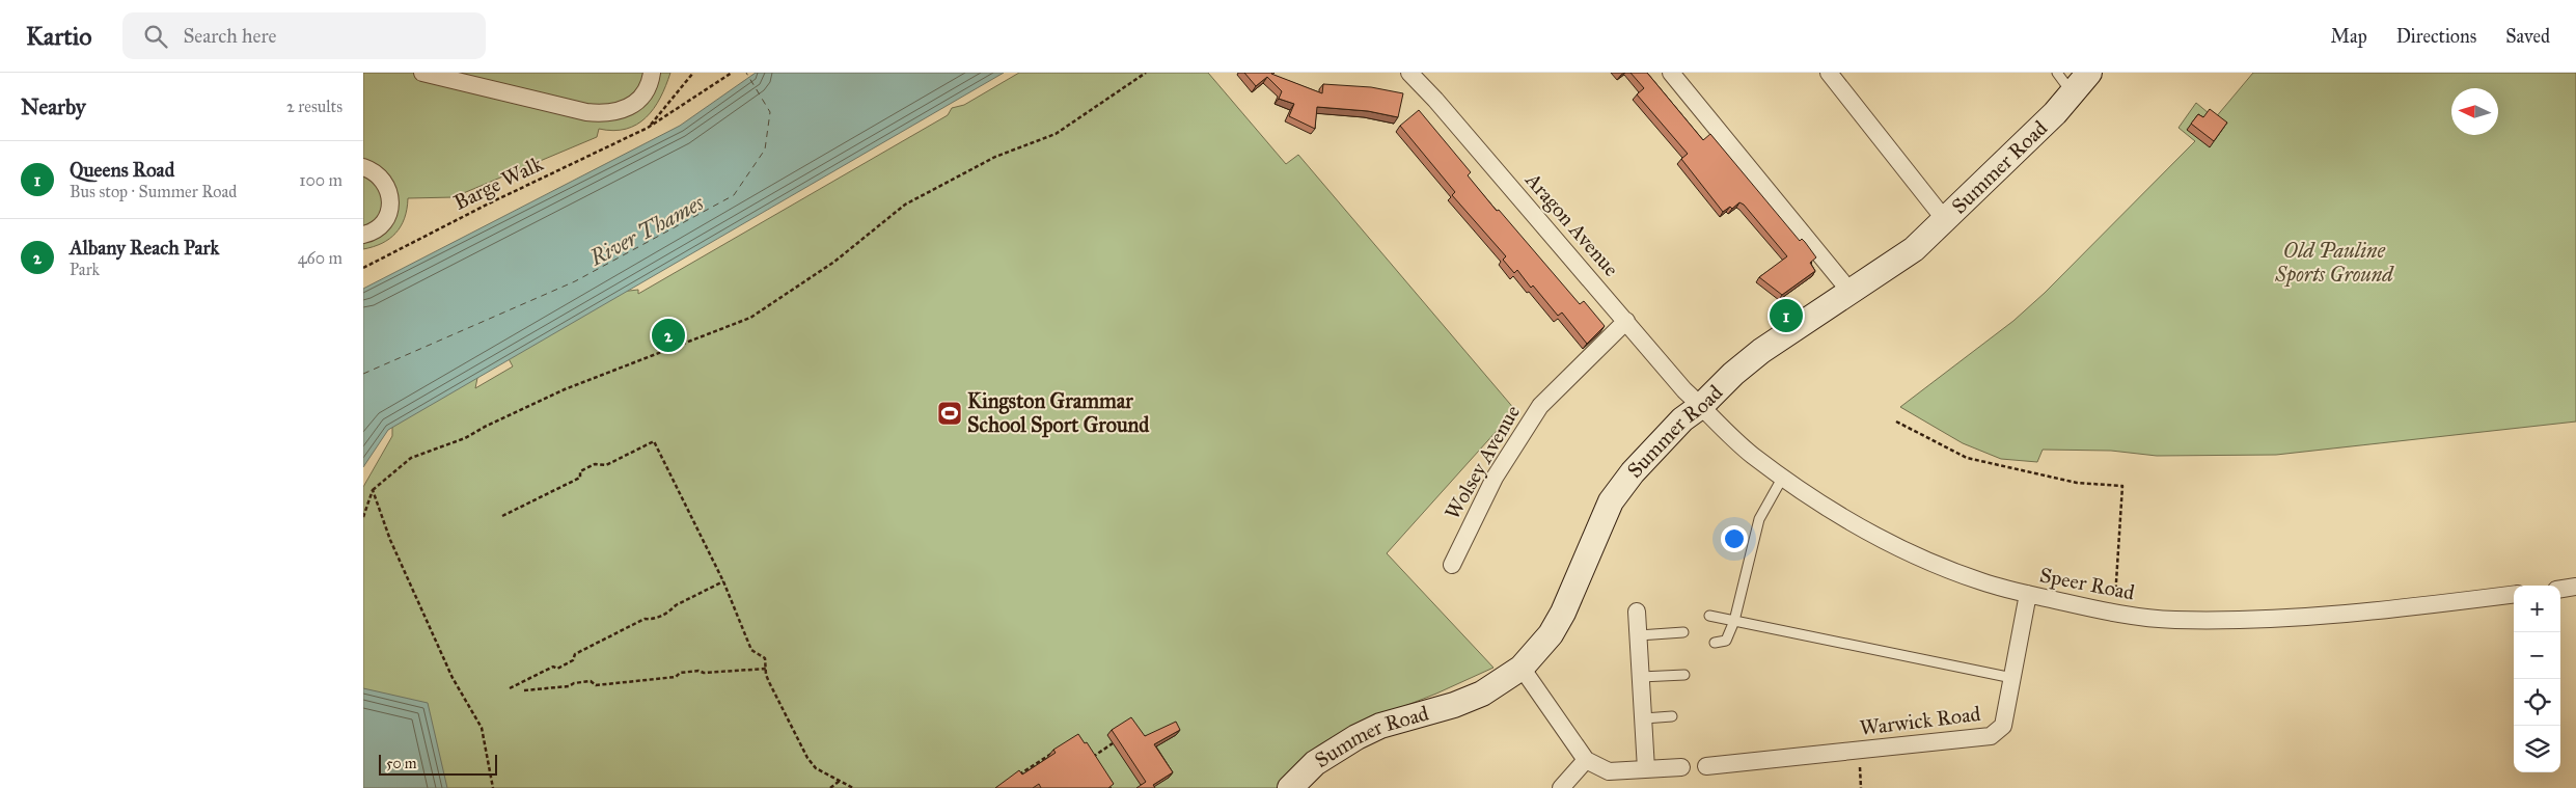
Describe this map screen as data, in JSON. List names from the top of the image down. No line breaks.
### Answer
{"streets":{"street":["Summer Road","Aragon Avenue","Wolsey Avenue","Speer Road","Warwick Road"],"path":["Barge Walk"]},"crossings":[["Summer Road","Aragon Avenue"],["Summer Road","Speer Road"],["Aragon Avenue","Wolsey Avenue"],["Aragon Avenue","Speer Road"],["Speer Road","Warwick Road"]],"water":["River Thames"],"parks":["Old Pauline Sports Ground"],"places":{"sports":["Kingston Grammar School Sport Ground"]},"scale_bar":"50 m","north":"left","page":{"header":"Kartio","search":"Search here","nav":["Map","Directions","Saved"],"heading":["Nearby","2 results"],"list":[{"mark":"1","name":"Queens Road","note":"Bus stop · Summer Road","value":"100 m"},{"mark":"2","name":"Albany Reach Park","note":"Park","value":"460 m"}],"pins":["1","2"],"map_buttons":["+","−"],"scale":"50 m"}}
